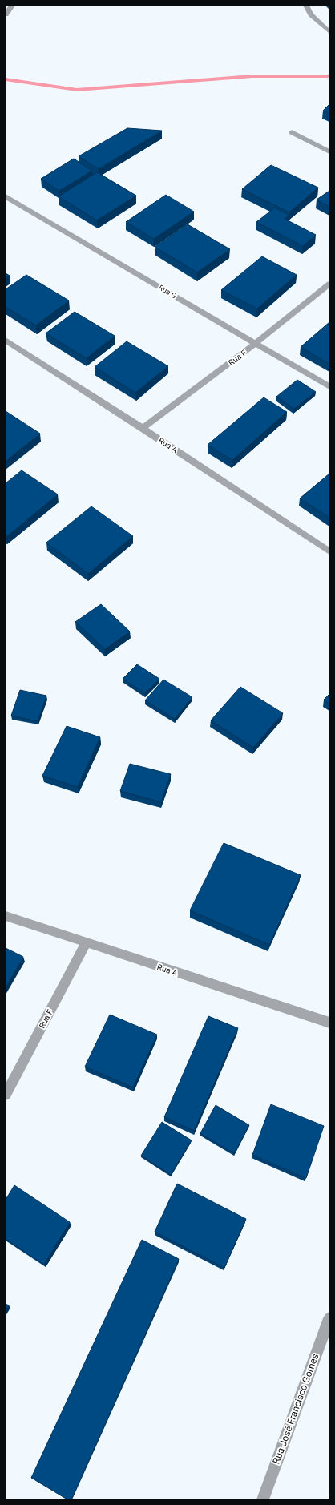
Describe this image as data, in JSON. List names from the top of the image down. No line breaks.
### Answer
{"streets":{"street":["Rua G","Rua F","Rua A","Rua José Francisco Gomes"]},"crossings":[["Rua G","Rua F"],["Rua F","Rua A"]]}
